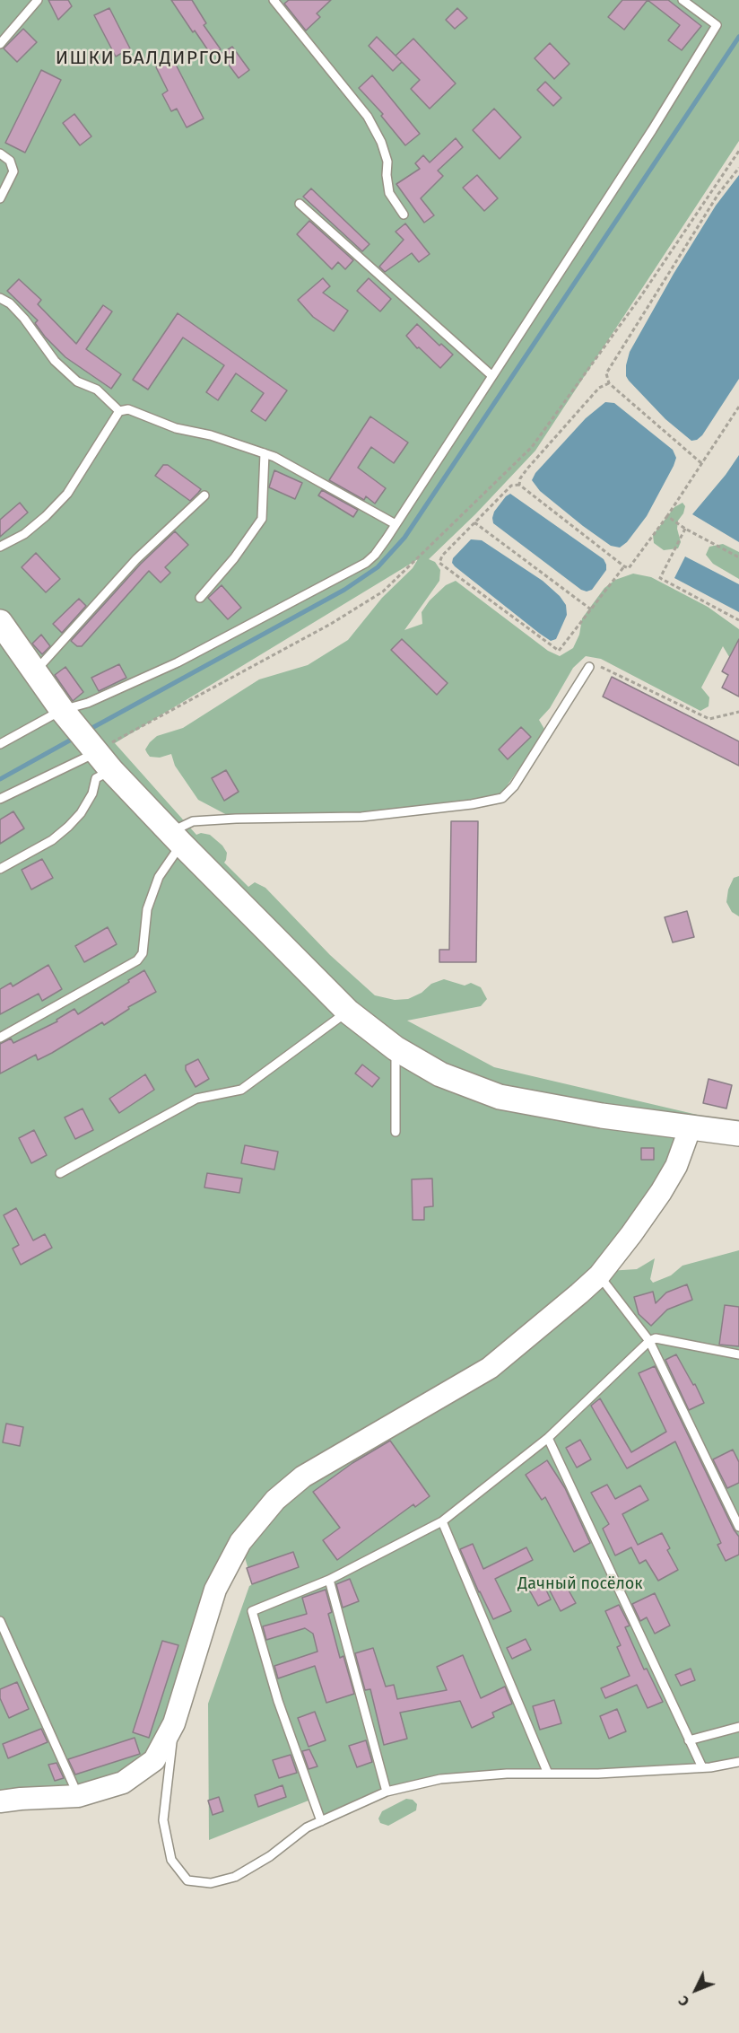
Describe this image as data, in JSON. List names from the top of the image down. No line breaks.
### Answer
{"districts":["ИШКИ БАЛДИРГОН"],"parks":["Дачный посёлок"],"north":"bottom left"}
